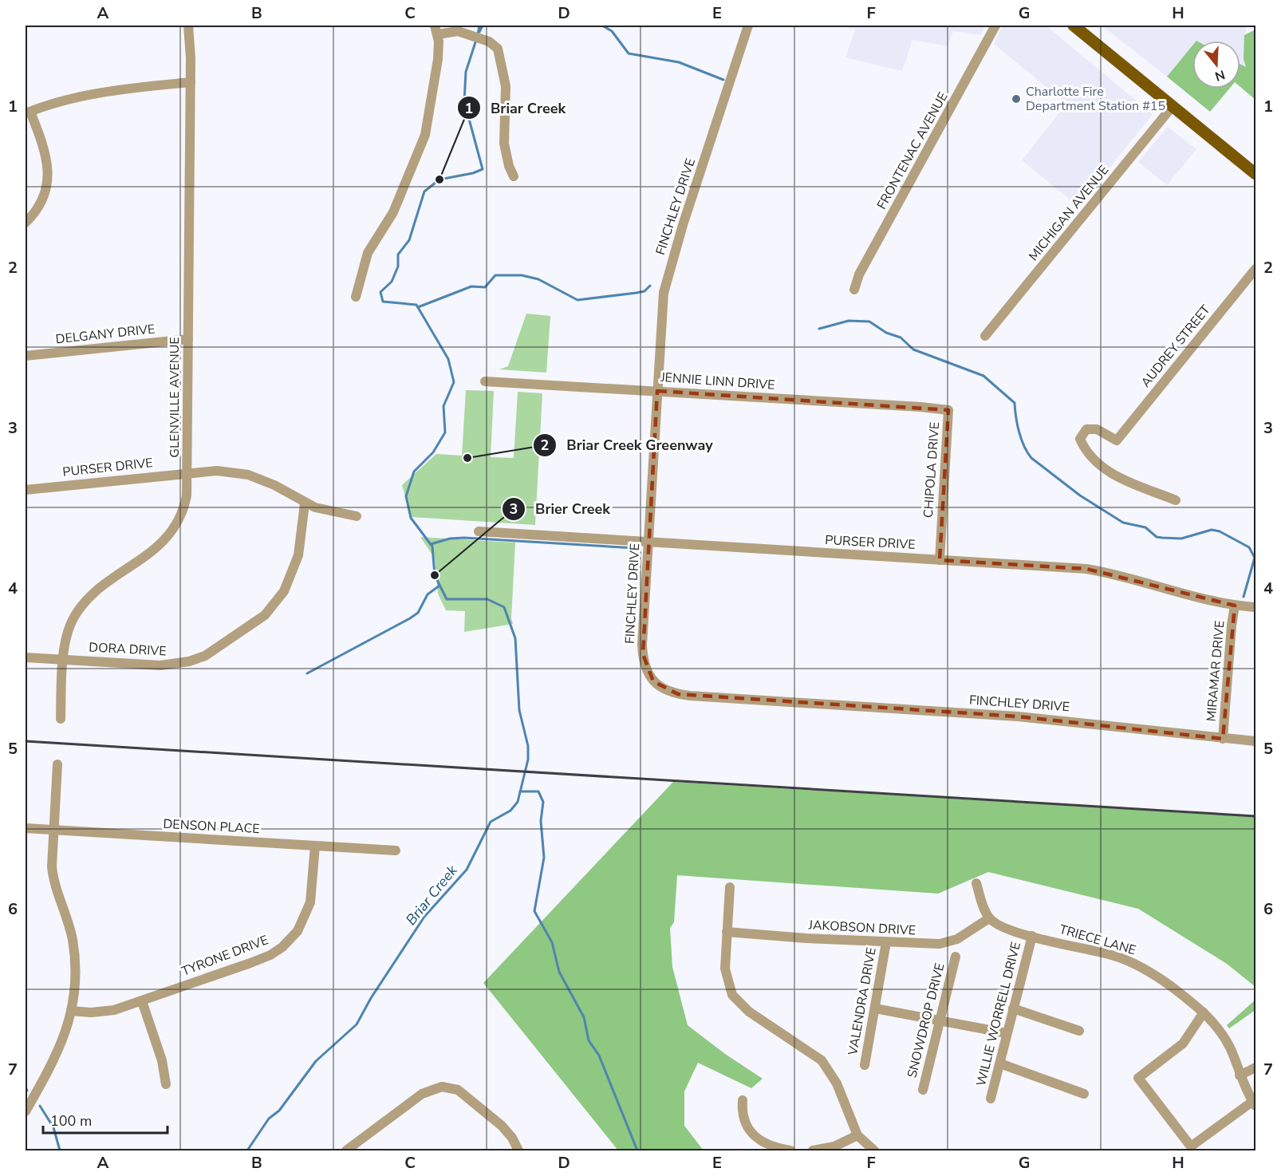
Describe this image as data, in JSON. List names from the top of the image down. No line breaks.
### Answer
{"streets":{"street":["FRONTENAC AVENUE","FINCHLEY DRIVE","MICHIGAN AVENUE","DELGANY DRIVE","AUDREY STREET","JENNIE LINN DRIVE","GLENVILLE AVENUE","PURSER DRIVE","CHIPOLA DRIVE","DORA DRIVE","MIRAMAR DRIVE","DENSON PLACE","JAKOBSON DRIVE","TRIECE LANE","TYRONE DRIVE","VALENDRA DRIVE","WILLIE WORRELL DRIVE","SNOWDROP DRIVE"]},"crossings":[["FINCHLEY DRIVE","JENNIE LINN DRIVE"],["FINCHLEY DRIVE","PURSER DRIVE"],["FINCHLEY DRIVE","MIRAMAR DRIVE"],["DELGANY DRIVE","GLENVILLE AVENUE"],["JENNIE LINN DRIVE","CHIPOLA DRIVE"],["GLENVILLE AVENUE","PURSER DRIVE"],["GLENVILLE AVENUE","DORA DRIVE"],["PURSER DRIVE","CHIPOLA DRIVE"],["PURSER DRIVE","DORA DRIVE"],["PURSER DRIVE","MIRAMAR DRIVE"],["DENSON PLACE","TYRONE DRIVE"],["JAKOBSON DRIVE","TRIECE LANE"],["JAKOBSON DRIVE","VALENDRA DRIVE"],["TRIECE LANE","WILLIE WORRELL DRIVE"]],"water":["Briar Creek"],"places":["Charlotte Fire Department Station #15","Briar Creek","Briar Creek Greenway","Brier Creek"],"scale_bar":"100 m","north":"bottom","grid":{"columns":["A","B","C","D","E","F","G","H"],"rows":["1","2","3","4","5","6","7"]}}
